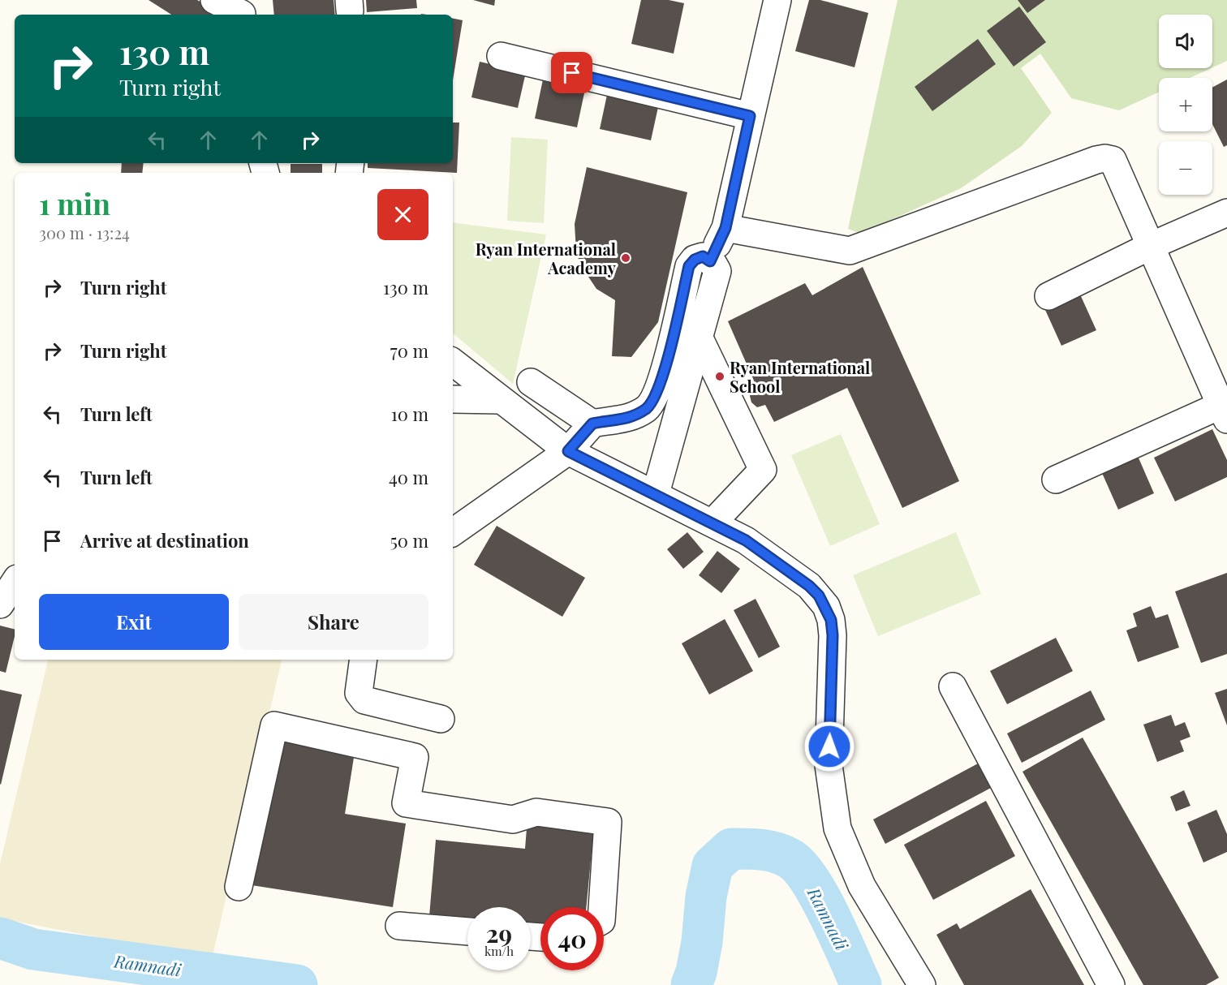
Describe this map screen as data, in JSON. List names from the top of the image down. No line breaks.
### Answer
{"water":["Ramnadi"],"places":["Ryan International Academy","Ryan International School"],"page":{"map_buttons":["+","−"],"turn":["130 m","Turn right"],"heading":["1 min","300 m · 13:24"],"list":[{"name":"Turn right","value":"130 m"},{"name":"Turn right","value":"70 m"},{"name":"Turn left","value":"10 m"},{"name":"Turn left","value":"40 m"},{"name":"Arrive at destination","value":"50 m"}],"buttons":["Exit","Share"],"speed":"29 km/h","limit":"40"}}
